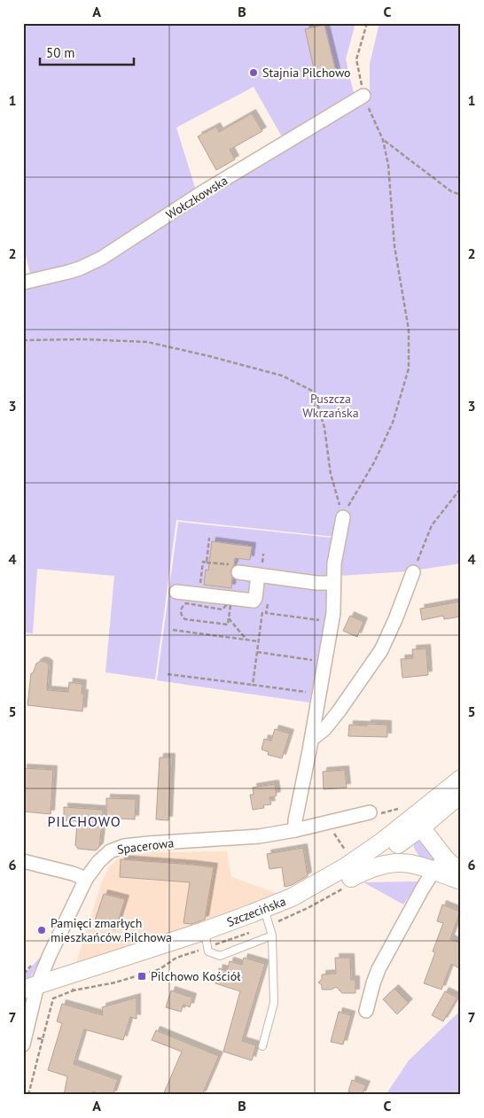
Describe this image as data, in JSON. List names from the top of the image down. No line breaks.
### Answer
{"streets":{"main road":["Szczecińska"],"street":["Wołczkowska","Spacerowa"]},"crossings":[["Spacerowa","Szczecińska"]],"districts":["PILCHOWO"],"parks":["Puszcza Wkrzańska"],"places":{"other":["Stajnia Pilchowo","Pamięci zmarłych mieszkańców Pilchowa"],"transit":["Pilchowo Kościół"]},"scale_bar":"50 m","grid":{"columns":["A","B","C"],"rows":["1","2","3","4","5","6","7"]}}
